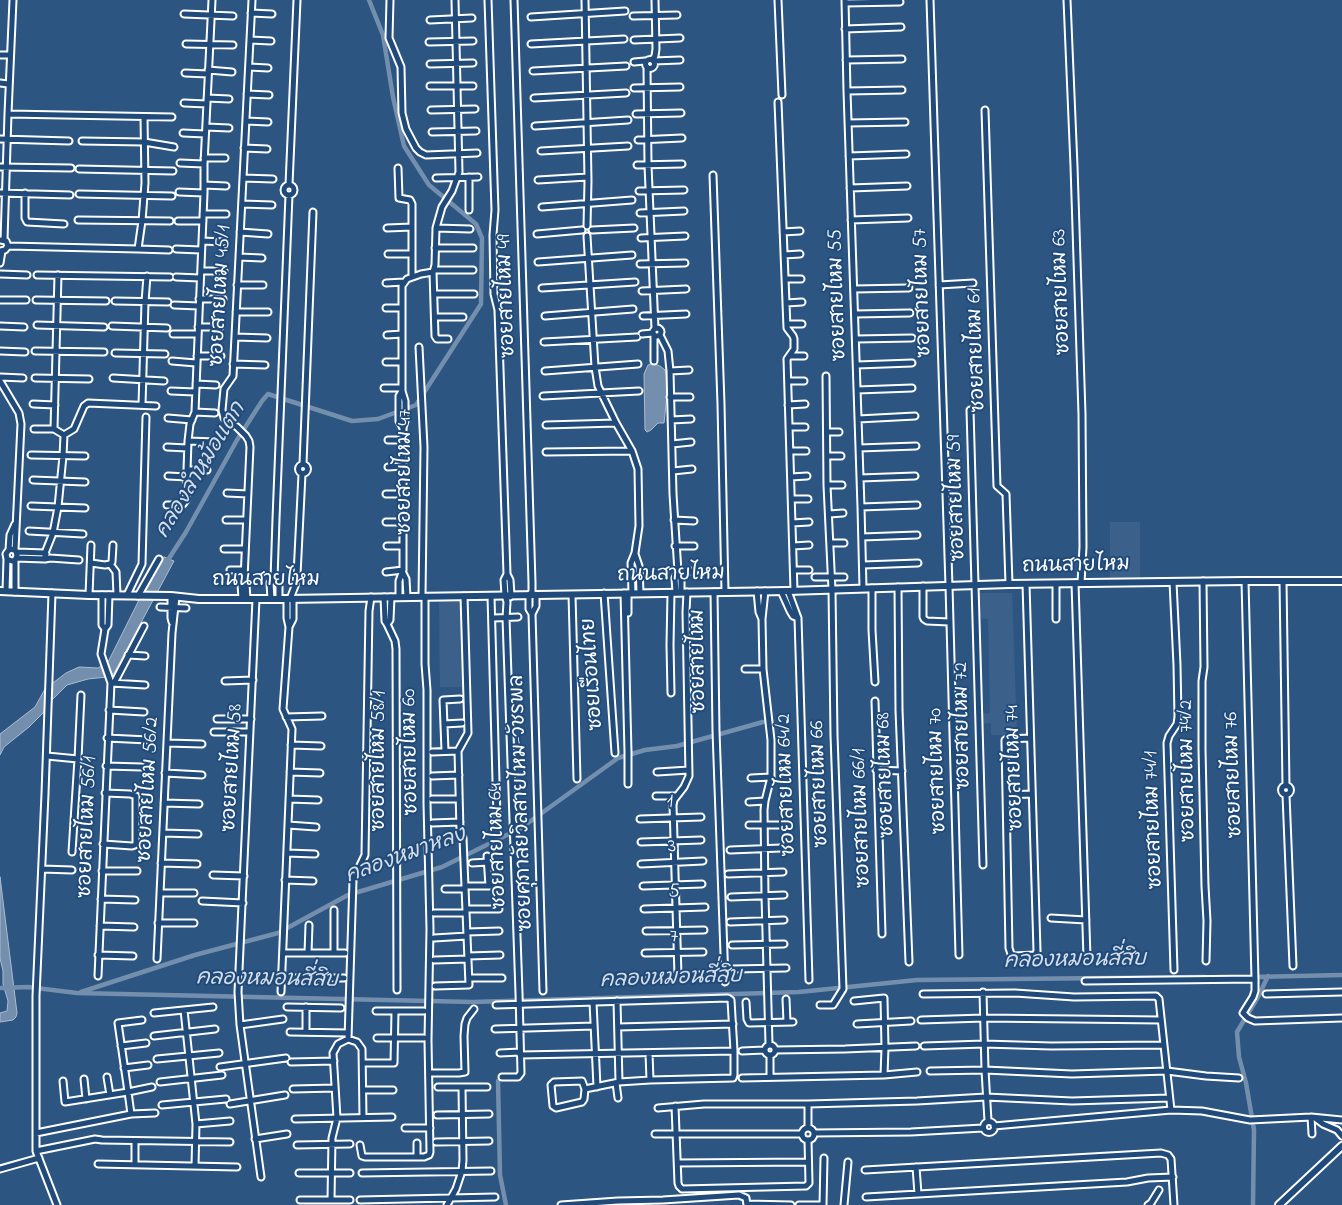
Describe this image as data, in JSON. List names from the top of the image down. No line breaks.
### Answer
{"streets":{"main road":["ถนนสายไหม"],"street":["ซอยสายไหม 63","ซอยสายไหม 57","ซอยสายไหม 55","ซอยสายไหม 45/1","ซอยสายไหม 49","ซอยสายไหม 61","ซอยสายไหม 47","ซอยสายไหม 59","ซอยสายไหม","ซอยเรือนไทย","ซอยสายไหม 72","ซอยสายไหม 60","ซอยสายไหม 58/1","ซอยสายไหม 58","ซอยสายไหม 74","ซอยสายไหม 70","ซอยสายไหม 74/2","ซอยสายไหม 68","ซอยสายไหม 76","ซอยสายไหม 66","ซอยสายไหม 64/2","ซอยสายไหม 56/2","ซอยศุภาลัยวิลสายไหม-วัชรพล","1","ซอยสายไหม 66/1","ซอยสายไหม 74/1","ซอยสายไหม 56/1","ซอยสายไหม 64","3","5","7"]},"crossings":[["ซอยสายไหม 63","ถนนสายไหม"],["ซอยสายไหม 57","ถนนสายไหม"],["ซอยสายไหม 57","ซอยสายไหม 70"],["ซอยสายไหม 55","ถนนสายไหม"],["ซอยสายไหม 45/1","ถนนสายไหม"],["ซอยสายไหม 49","ถนนสายไหม"],["ซอยสายไหม 49","ซอยศุภาลัยวิลสายไหม-วัชรพล"],["ซอยสายไหม 61","ถนนสายไหม"],["ซอยสายไหม 47","ถนนสายไหม"],["ซอยสายไหม 47","ซอยสายไหม 60"],["ซอยสายไหม 59","ถนนสายไหม"],["ซอยสายไหม 59","ซอยสายไหม 72"],["ถนนสายไหม","ซอยสายไหม"],["ถนนสายไหม","ซอยเรือนไทย"],["ถนนสายไหม","ซอยสายไหม 72"],["ถนนสายไหม","ซอยสายไหม 60"],["ถนนสายไหม","ซอยสายไหม 58/1"],["ถนนสายไหม","ซอยสายไหม 58"],["ถนนสายไหม","ซอยสายไหม 74"],["ถนนสายไหม","ซอยสายไหม 70"],["ถนนสายไหม","ซอยสายไหม 74/2"],["ถนนสายไหม","ซอยสายไหม 68"],["ถนนสายไหม","ซอยสายไหม 76"],["ถนนสายไหม","ซอยสายไหม 66"],["ถนนสายไหม","ซอยสายไหม 64/2"],["ถนนสายไหม","ซอยสายไหม 56/2"],["ถนนสายไหม","ซอยสายไหม 74/1"],["ถนนสายไหม","ซอยสายไหม 64"]],"water":["คลองลำหม้อแตก","คลองหมาหลง","คลองหมอนสี่สิบ"]}
